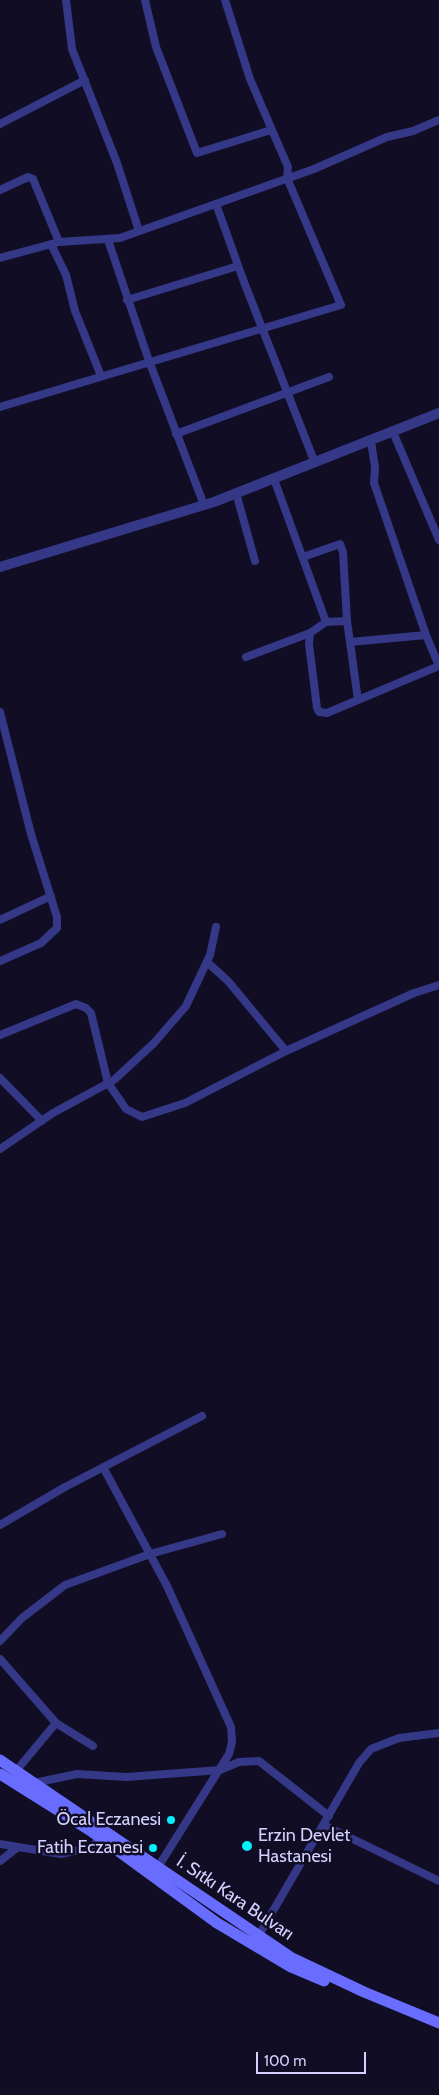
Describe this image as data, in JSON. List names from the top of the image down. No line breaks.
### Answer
{"streets":{"main road":["İ. Sıtkı Kara Bulvarı"]},"places":["Öcal Eczanesi","Erzin Devlet Hastanesi","Fatih Eczanesi"],"scale_bar":"100 m"}
